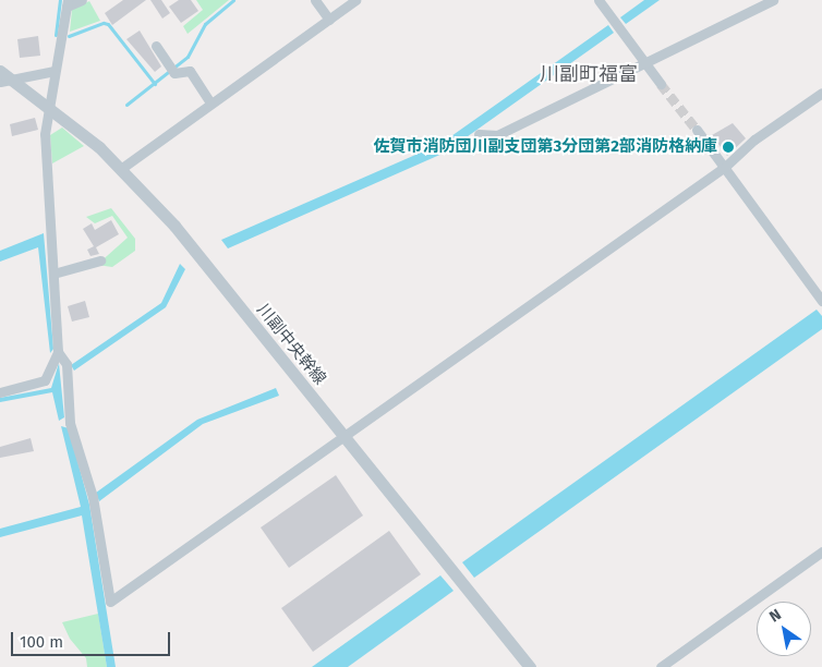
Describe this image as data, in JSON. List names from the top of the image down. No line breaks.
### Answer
{"streets":{"street":["川副中央幹線"]},"districts":["川副町福富"],"places":["佐賀市消防団川副支団第3分団第2部消防格納庫"],"scale_bar":"100 m","north":"top left"}
